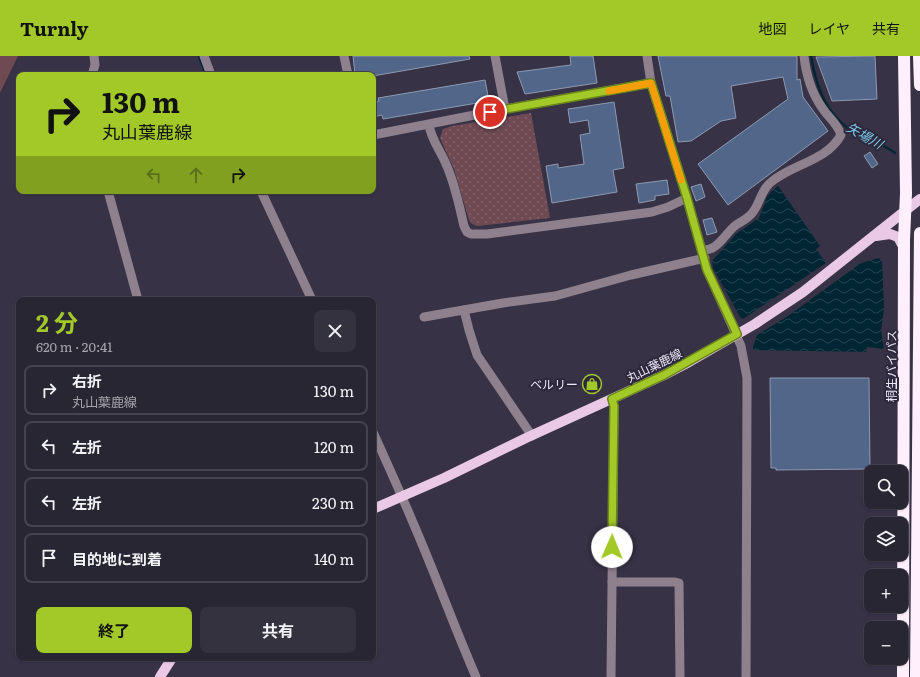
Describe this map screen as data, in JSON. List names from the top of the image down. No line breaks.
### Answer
{"streets":{"highway":["桐生バイパス"],"main road":["丸山葉鹿線"]},"crossings":[["丸山葉鹿線","桐生バイパス"]],"water":["矢場川"],"places":{"shop":["ベルリー"]},"page":{"header":"Turnly","nav":["地図","レイヤ","共有"],"turn":["130 m","丸山葉鹿線"],"heading":["2 分","620 m · 20:41"],"list":[{"name":"右折","note":"丸山葉鹿線","value":"130 m"},{"name":"左折","value":"120 m"},{"name":"左折","value":"230 m"},{"name":"目的地に到着","value":"140 m"}],"map_buttons":["+","−"],"buttons":["終了","共有"]}}
